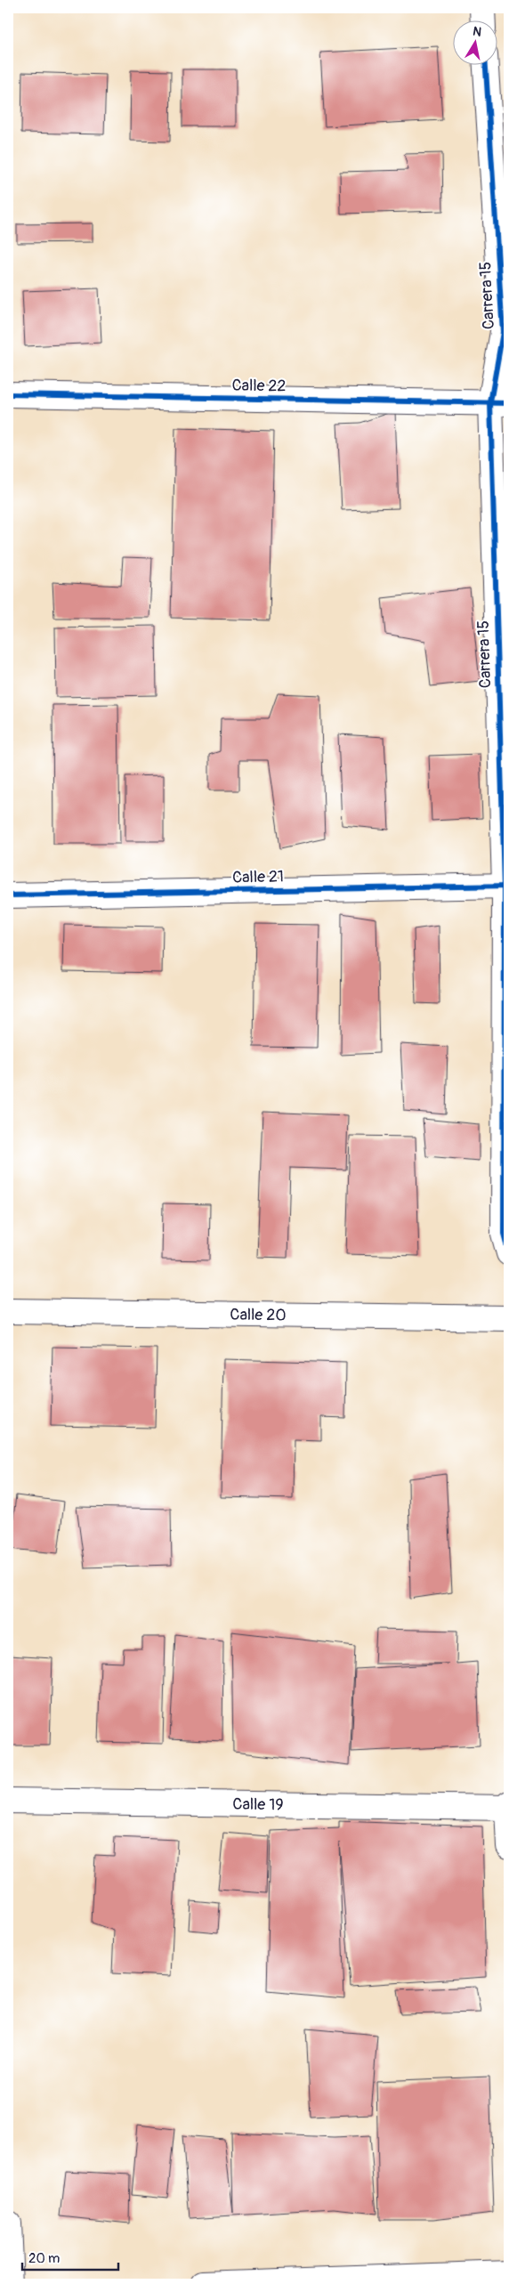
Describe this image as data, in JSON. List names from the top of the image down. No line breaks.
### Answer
{"streets":{"street":["Carrera 15","Calle 22","Calle 21","Calle 20","Calle 19"]},"crossings":[["Carrera 15","Calle 22"],["Carrera 15","Calle 21"]],"scale_bar":"20 m","north":"top"}
